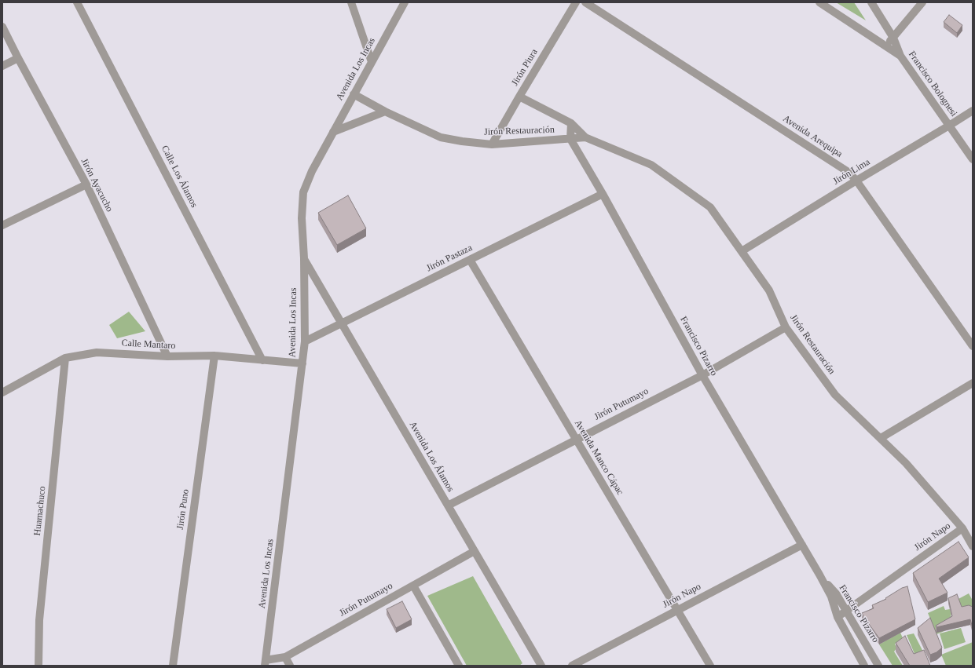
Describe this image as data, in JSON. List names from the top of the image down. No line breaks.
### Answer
{"streets":{"street":["Jirón Piura","Avenida Los Incas","Francisco Bolognesi","Jirón Restauración","Avenida Arequipa","Jirón Lima","Calle Los Álamos","Jirón Ayacucho","Jirón Pastaza","Calle Mantaro","Francisco Pizarro","Jirón Putumayo","Avenida Los Álamos","Avenida Manco Cápac","Jirón Puno","Huamachuco","Jirón Napo"]},"crossings":[["Jirón Piura","Jirón Restauración"],["Avenida Los Incas","Jirón Restauración"],["Avenida Los Incas","Jirón Pastaza"],["Avenida Los Incas","Calle Mantaro"],["Avenida Los Incas","Jirón Putumayo"],["Avenida Los Incas","Avenida Los Álamos"],["Francisco Bolognesi","Jirón Lima"],["Jirón Restauración","Jirón Lima"],["Jirón Restauración","Francisco Pizarro"],["Jirón Restauración","Jirón Putumayo"],["Jirón Restauración","Jirón Napo"],["Avenida Arequipa","Jirón Lima"],["Calle Los Álamos","Calle Mantaro"],["Jirón Ayacucho","Calle Mantaro"],["Jirón Pastaza","Francisco Pizarro"],["Jirón Pastaza","Avenida Los Álamos"],["Jirón Pastaza","Avenida Manco Cápac"],["Calle Mantaro","Jirón Puno"],["Calle Mantaro","Huamachuco"],["Francisco Pizarro","Jirón Putumayo"],["Francisco Pizarro","Jirón Napo"],["Jirón Putumayo","Avenida Los Álamos"],["Jirón Putumayo","Avenida Manco Cápac"],["Avenida Manco Cápac","Jirón Napo"]]}
